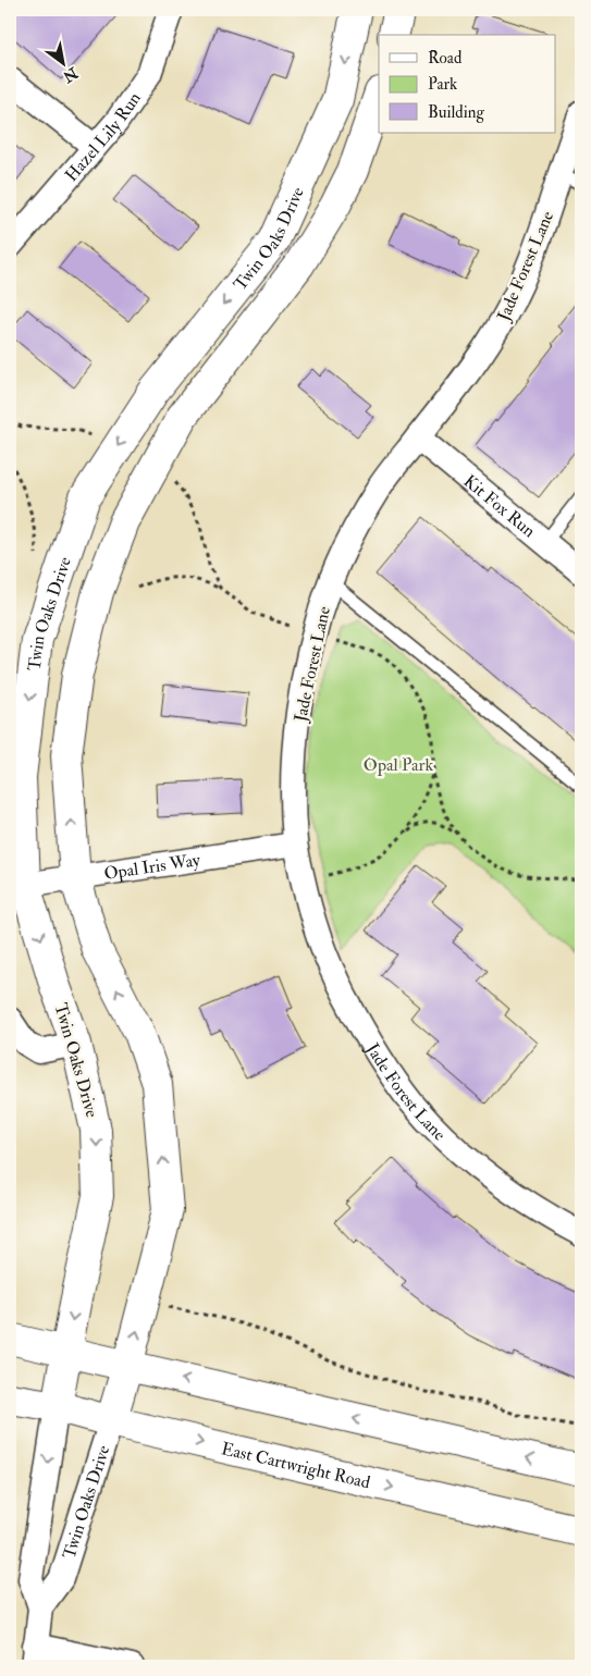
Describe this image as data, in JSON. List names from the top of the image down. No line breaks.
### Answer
{"streets":{"street":["Hazel Lily Run","Twin Oaks Drive","Jade Forest Lane","Kit Fox Run","Opal Iris Way","East Cartwright Road"]},"crossings":[["Twin Oaks Drive","Opal Iris Way"],["Twin Oaks Drive","East Cartwright Road"],["Jade Forest Lane","Kit Fox Run"],["Jade Forest Lane","Opal Iris Way"]],"parks":["Opal Park"],"legend":["Road","Park","Building"],"north":"bottom right"}
